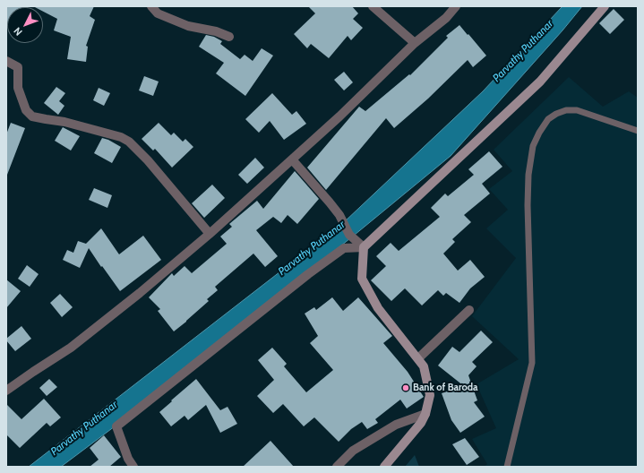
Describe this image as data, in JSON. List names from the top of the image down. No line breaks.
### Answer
{"water":["Parvathy Puthanar"],"places":["Bank of Baroda"],"north":"bottom left"}
